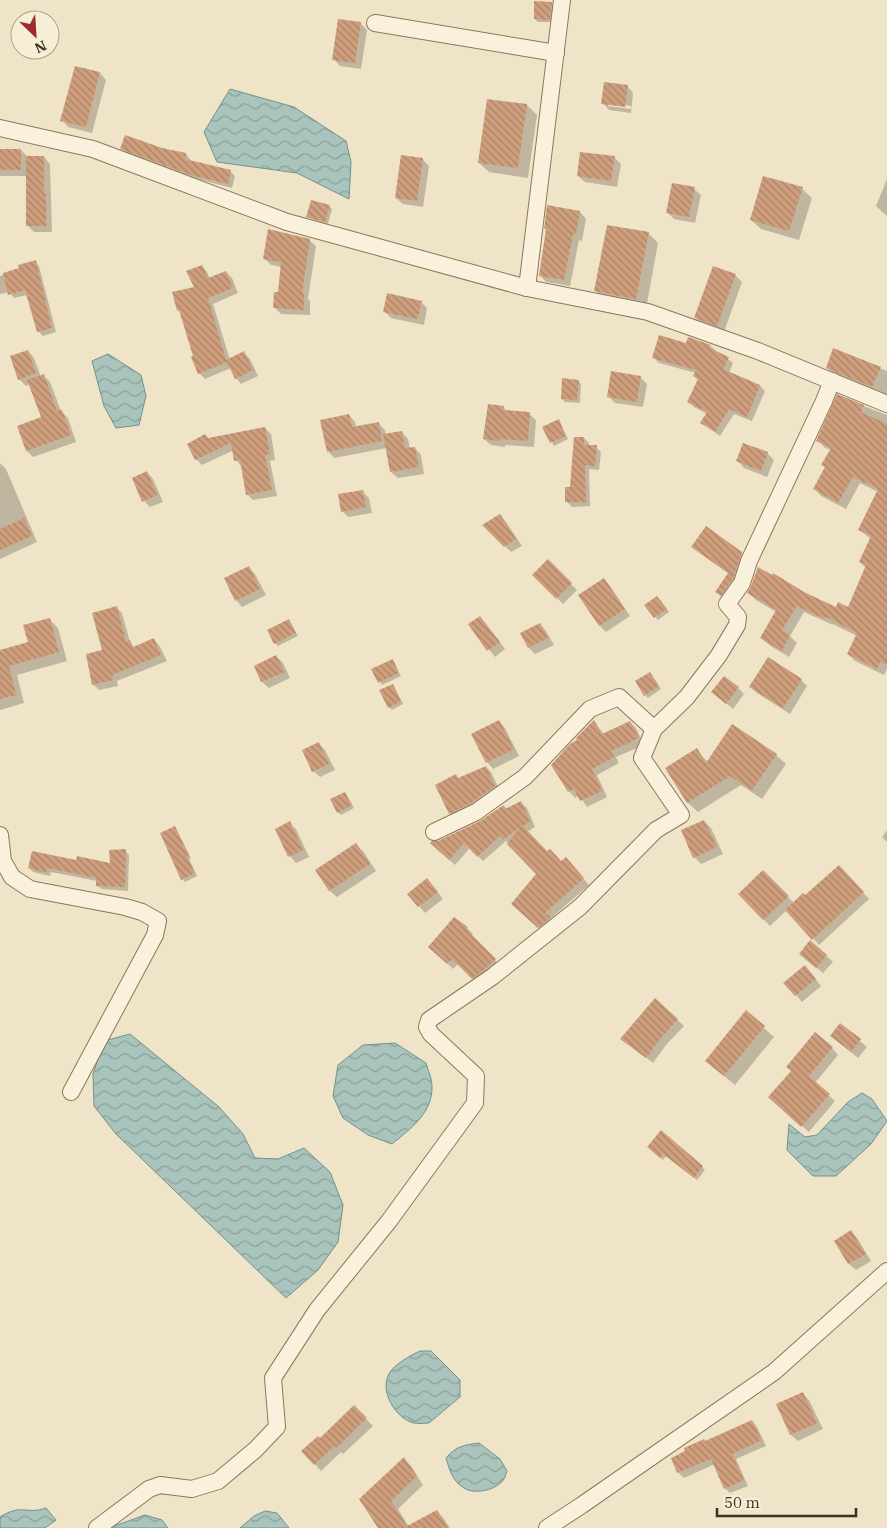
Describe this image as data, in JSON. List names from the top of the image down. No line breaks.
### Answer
{"scale_bar":"50 m","north":"bottom right"}
